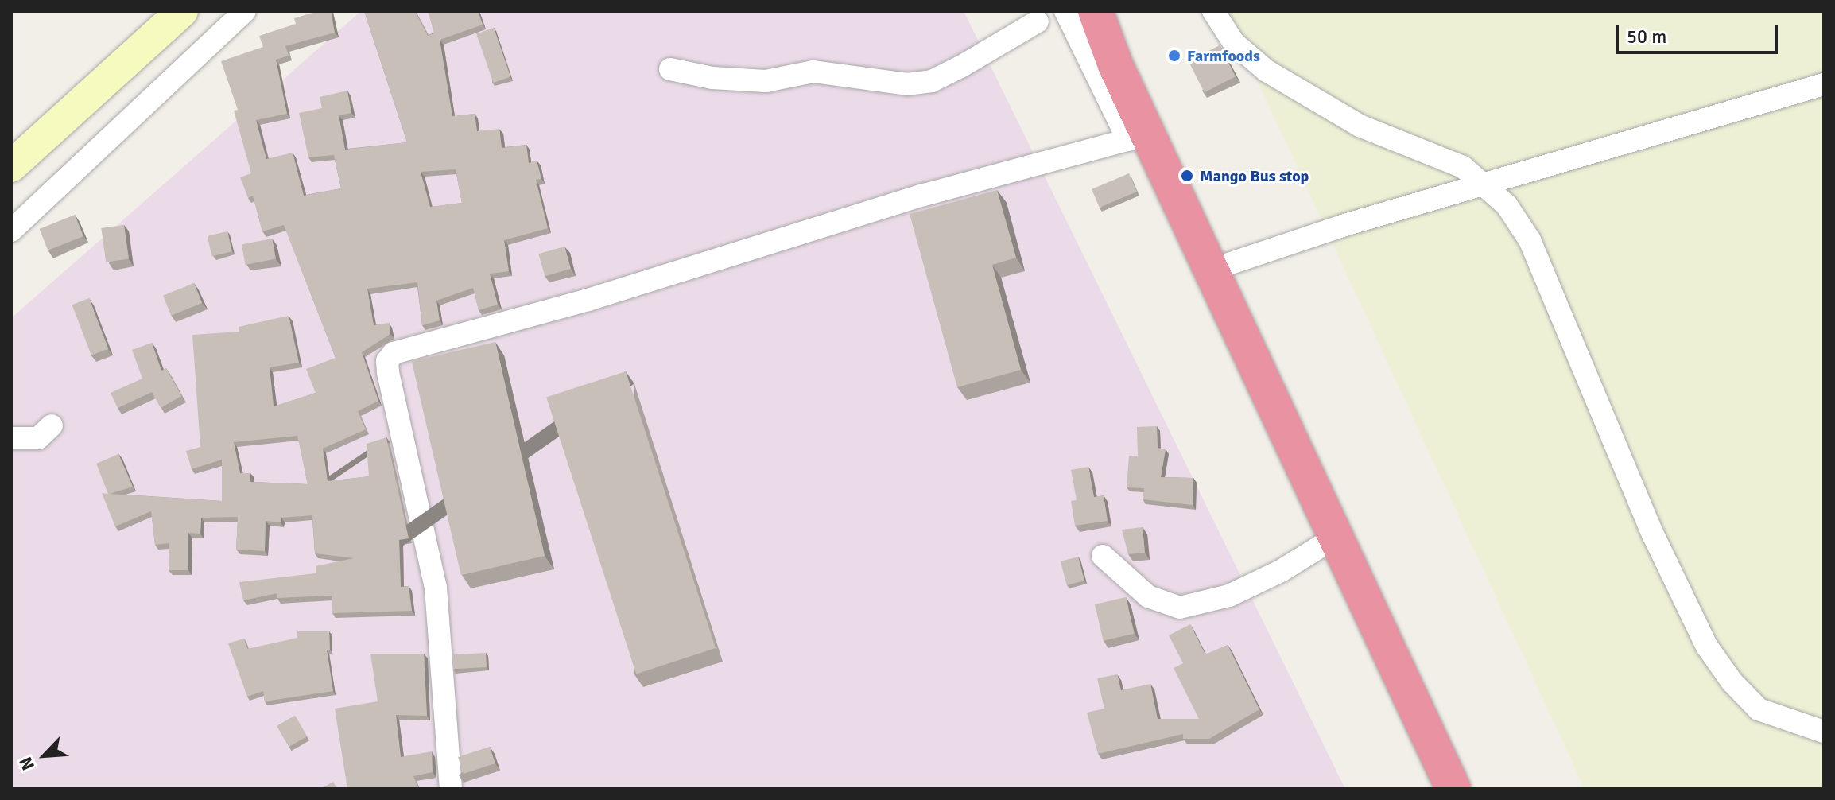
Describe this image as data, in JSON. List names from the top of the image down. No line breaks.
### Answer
{"places":["Farmfoods","Mango Bus stop"],"scale_bar":"50 m","north":"bottom left"}
